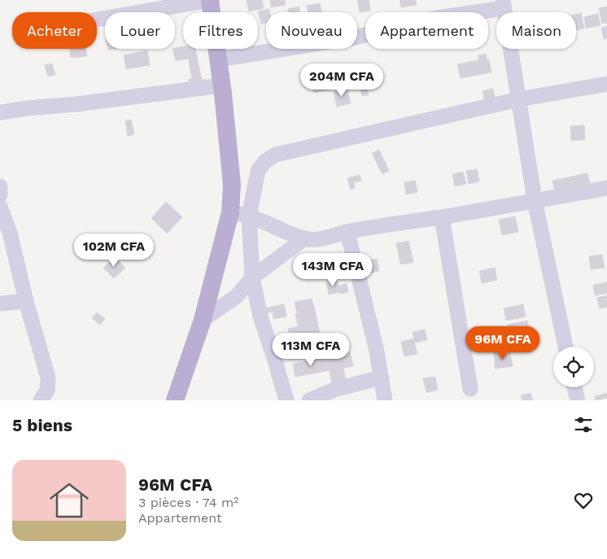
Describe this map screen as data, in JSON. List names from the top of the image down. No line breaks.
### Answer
{"page":{"chip":["Acheter","Louer","Filtres","Nouveau","Appartement","Maison"],"price":["204M CFA","102M CFA","143M CFA","96M CFA","113M CFA"],"heading":"5 biens","list":[{"name":"96M CFA","note":"3 pièces · 74 m² · Appartement"}]}}
